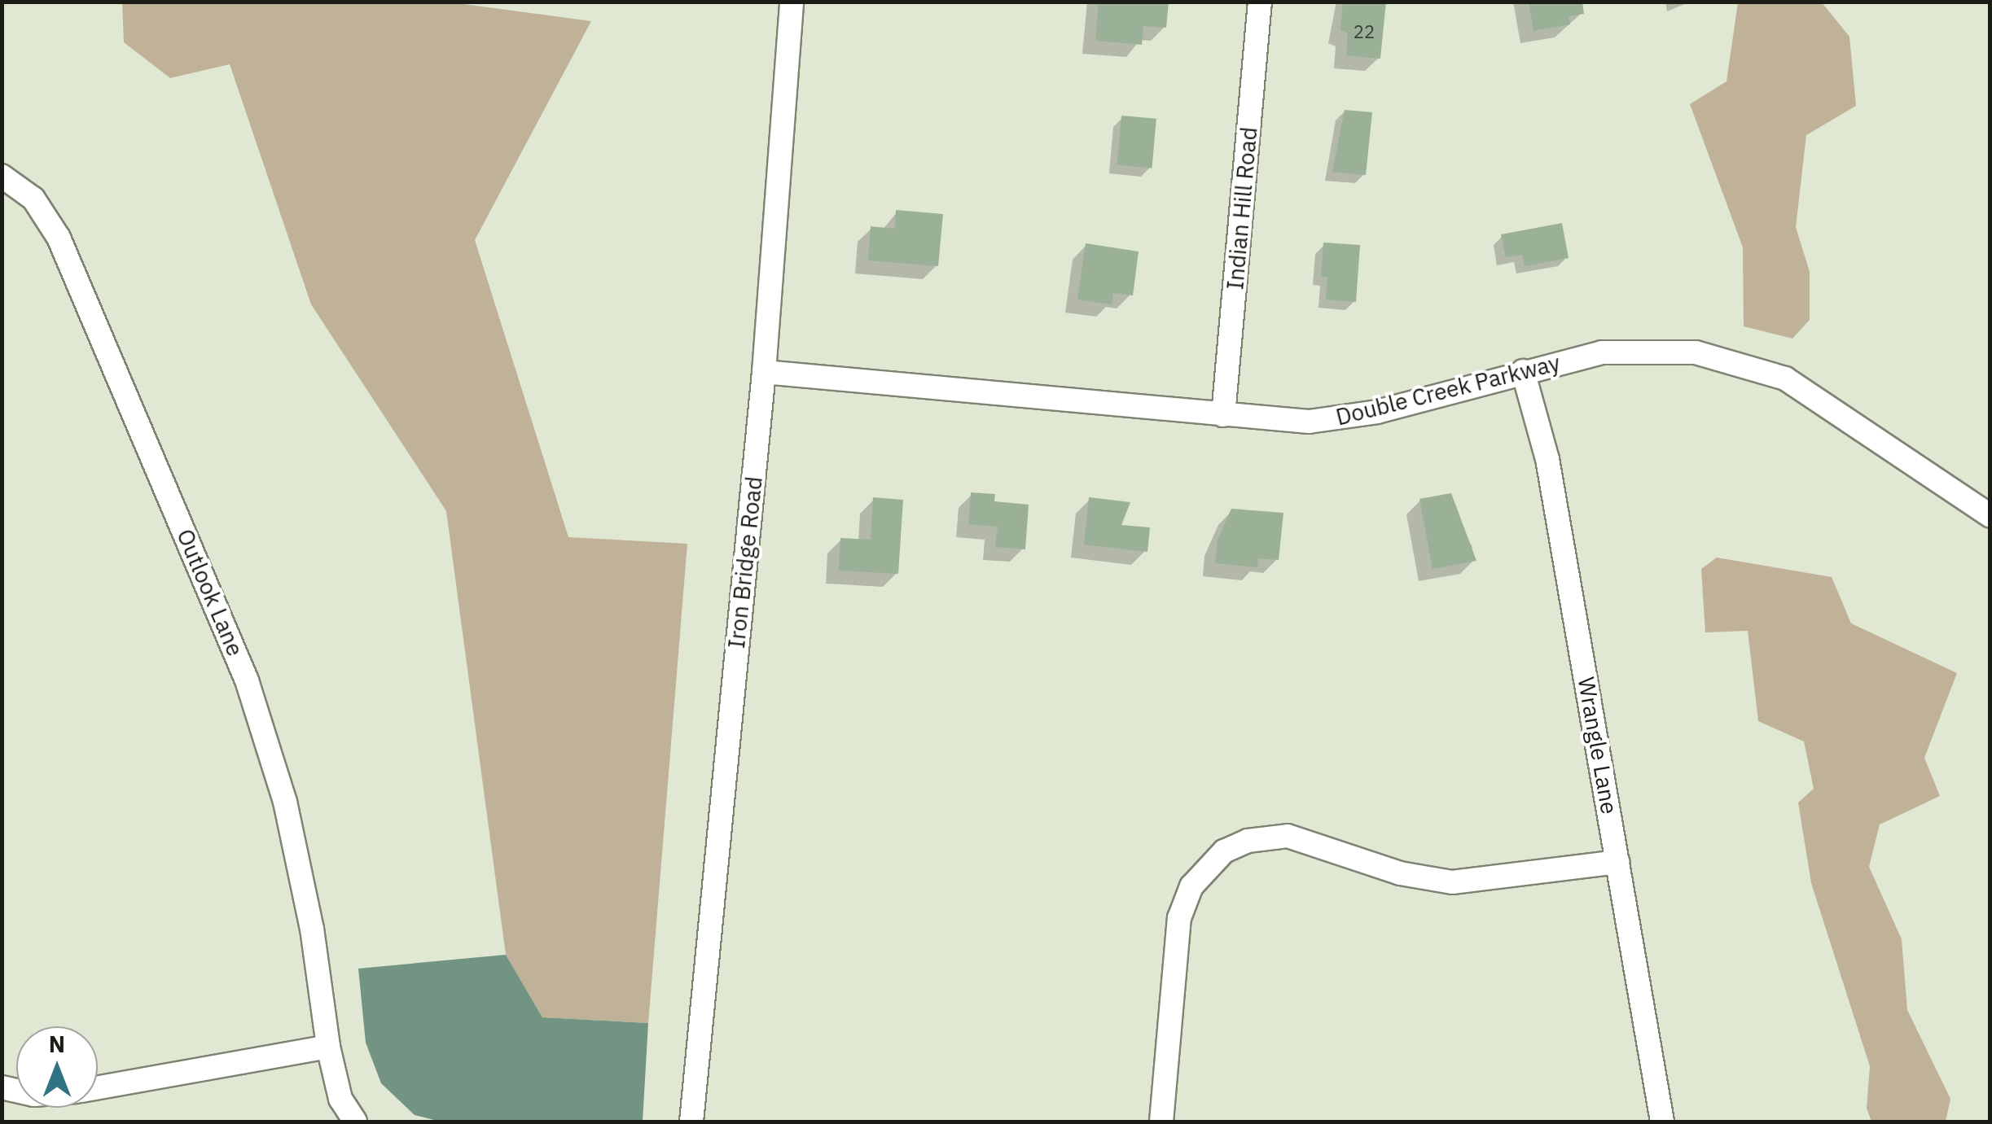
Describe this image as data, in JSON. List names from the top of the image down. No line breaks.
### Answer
{"streets":{"street":["Indian Hill Road","Double Creek Parkway","Iron Bridge Road","Outlook Lane","Wrangle Lane"]},"crossings":[["Indian Hill Road","Double Creek Parkway"],["Double Creek Parkway","Iron Bridge Road"],["Double Creek Parkway","Wrangle Lane"]],"house_numbers":["22"],"north":"top"}
